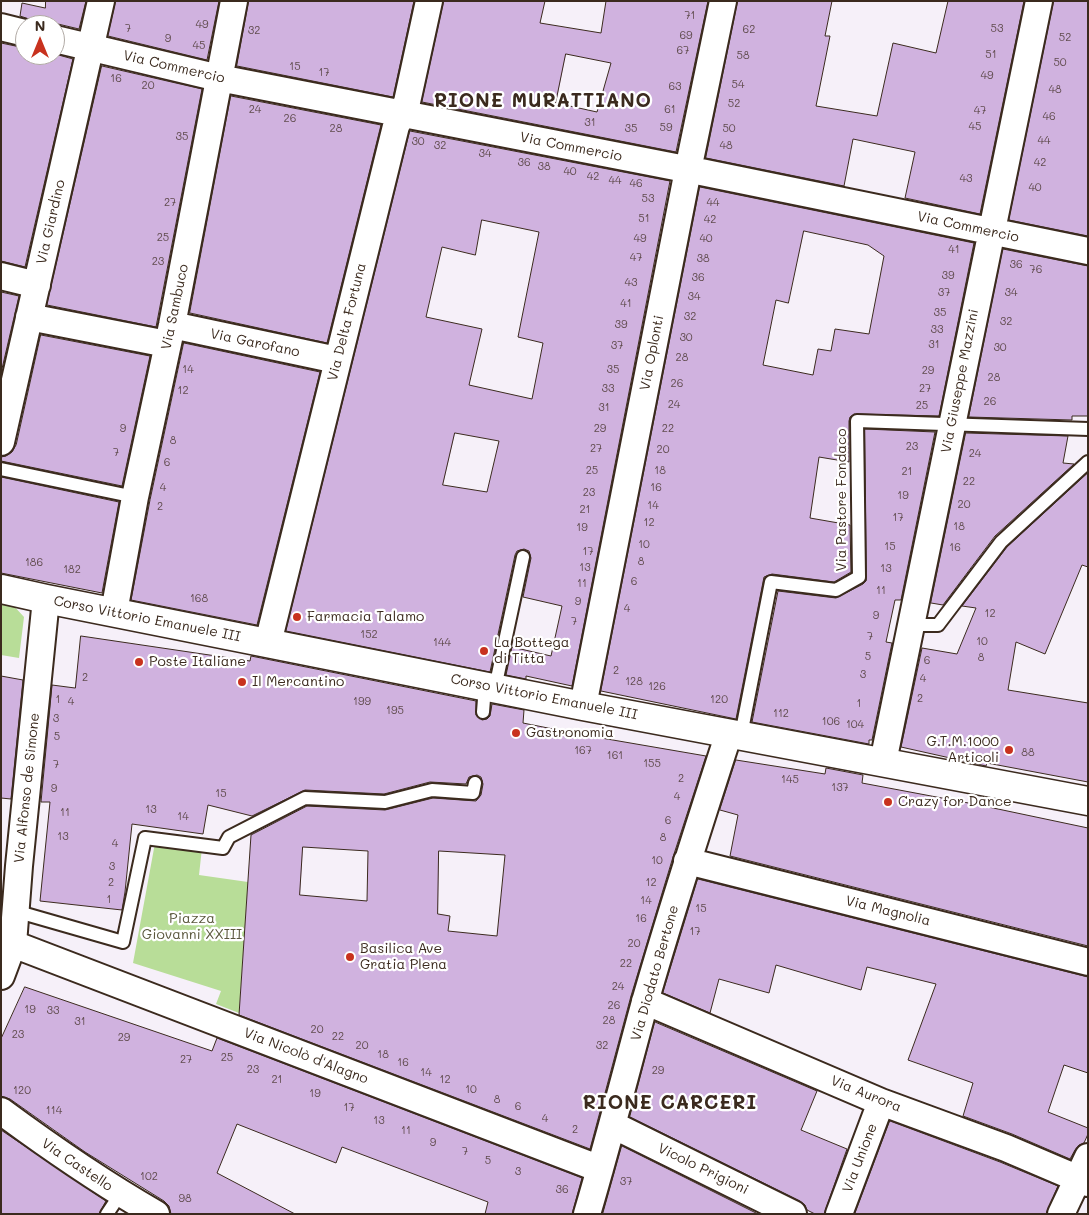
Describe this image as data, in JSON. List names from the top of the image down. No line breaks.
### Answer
{"streets":{"street":["Via Commercio","Via Giardino","Via Sambuco","Via Delta Fortuna","Via Garofano","Via Oplonti","Via Giuseppe Mazzini","Corso Vittorio Emanuele III","Via Alfonso de Simone","Via Magnolia","Via Diodato Bertone","Via Nicolò d'Alagno","Via Aurora","Via Unione","Via Castello","Vicolo Prigioni"],"lane":["Via Pastore Fondaco"]},"crossings":[["Via Commercio","Via Giardino"],["Via Commercio","Via Sambuco"],["Via Commercio","Via Delta Fortuna"],["Via Commercio","Via Oplonti"],["Via Commercio","Via Giuseppe Mazzini"],["Via Giardino","Via Garofano"],["Via Sambuco","Via Garofano"],["Via Sambuco","Corso Vittorio Emanuele III"],["Via Delta Fortuna","Via Garofano"],["Via Delta Fortuna","Corso Vittorio Emanuele III"],["Via Oplonti","Corso Vittorio Emanuele III"],["Via Giuseppe Mazzini","Via Pastore Fondaco"],["Via Giuseppe Mazzini","Corso Vittorio Emanuele III"],["Via Pastore Fondaco","Corso Vittorio Emanuele III"],["Via Pastore Fondaco","Via Diodato Bertone"],["Corso Vittorio Emanuele III","Via Alfonso de Simone"],["Corso Vittorio Emanuele III","Via Diodato Bertone"],["Via Alfonso de Simone","Via Nicolò d'Alagno"],["Via Magnolia","Via Diodato Bertone"],["Via Diodato Bertone","Via Nicolò d'Alagno"],["Via Diodato Bertone","Via Aurora"],["Via Diodato Bertone","Vicolo Prigioni"],["Via Aurora","Via Unione"]],"districts":["RIONE MURATTIANO","RIONE CARCERI"],"parks":["Piazza Giovanni XXIII"],"places":["Farmacia Talamo","La Bottega di Titta","Poste Italiane","Il Mercantino","Gastronomia","G.T.M.1000 Articoli","Crazy for Dance","Basilica Ave Gratia Plena"],"house_numbers":["71","49","7","53","62","32","69","52","9","45","67","51","58","50","15","17","49","16","54","20","63","48","52","24","61","47","46","26","31","45","59","28","35","50","35","44","30","32","48","34","36","42","38","40","42","43","44","46","40","53","27","44","51","42","25","49","40","41","47","38","23","36","76","39","36","43","37","34","34","41","35","32","32","39","33","30","31","37","30","28","14","35","29","28","26","33","27","12","26","24","25","31","9","29","22","8","23","27","20","7","24","6","25","18","21","22","4","16","23","19","20","14","2","21","17","12","18","19","10","15","16","17","8","186","13","13","182","6","11","11","168","9","4","12","9","7","152","7","10","144","5","8","6","2","3","2","4","128","126","2","1","120","4","199","1","195","112","3","106","104","5","167","88","161","155","7","2","145","137","9","15","4","13","11","14","6","13","8","4","10","3","2","12","1","14","15","16","17","20","22","24","26","19","33","28","31","20","23","22","29","20","32","18","25","27","16","23","29","14","21","12","10","120","19","8","6","17","114","4","13","2","11","9","7","5","3","102","37","36","98"],"north":"top"}
